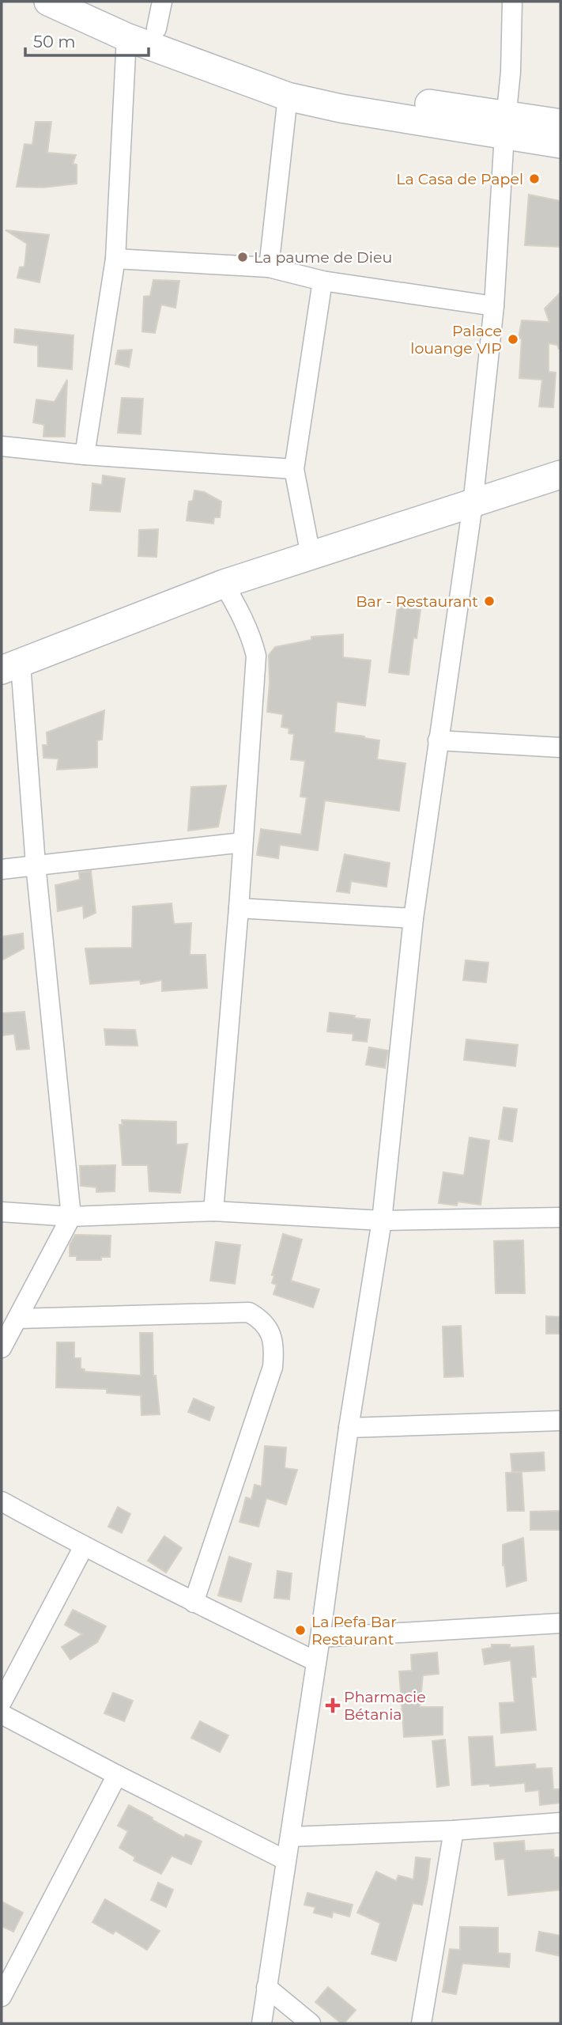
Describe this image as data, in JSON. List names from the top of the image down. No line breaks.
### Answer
{"places":{"other":["La Casa de Papel","La paume de Dieu","Palace louange VIP","Bar - Restaurant","La Pefa Bar Restaurant"],"health":["Pharmacie Bétania"]},"scale_bar":"50 m"}
